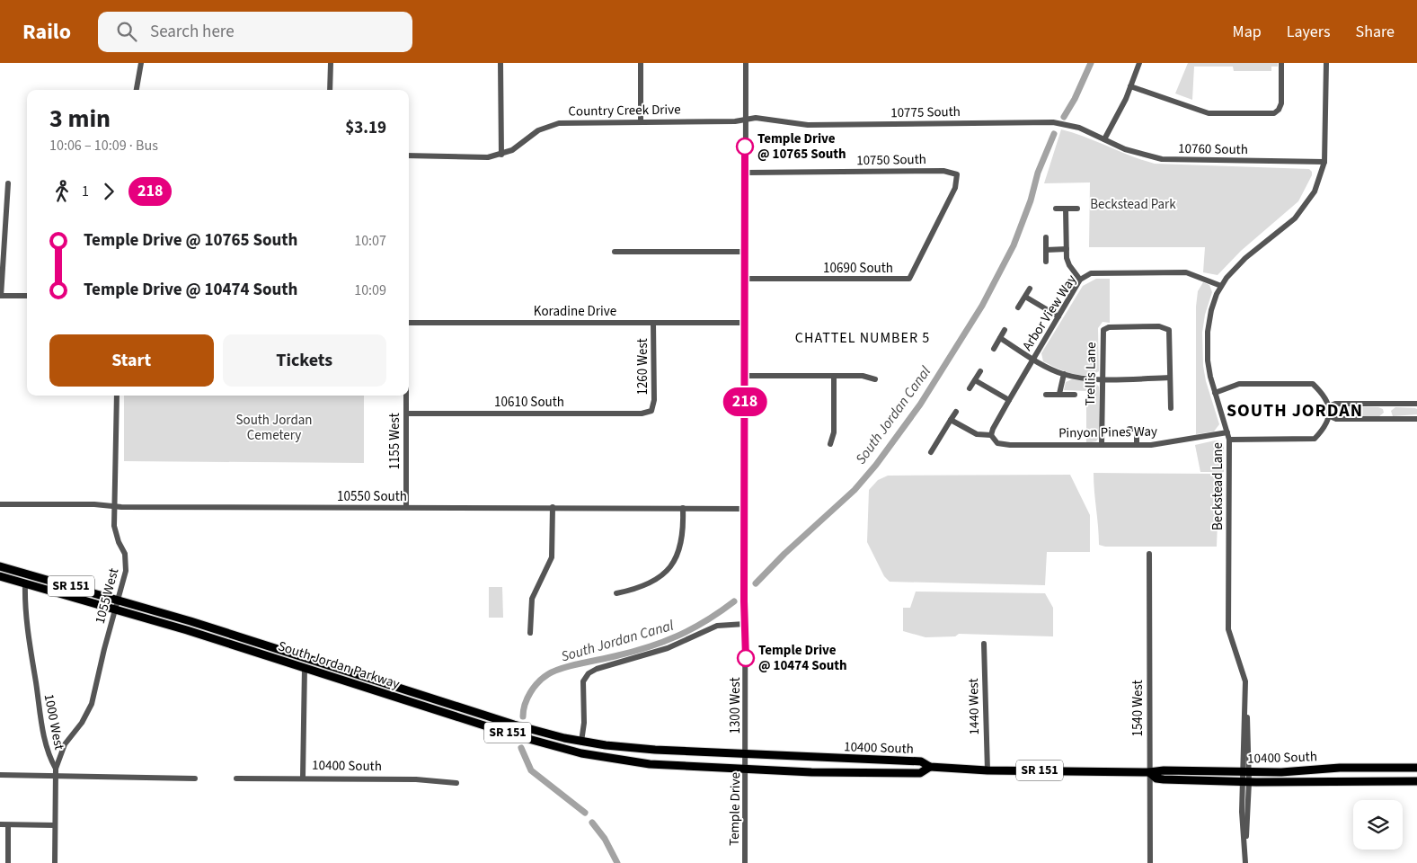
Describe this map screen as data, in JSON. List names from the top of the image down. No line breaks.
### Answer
{"streets":{"main road":["SR 151","South Jordan Parkway","10400 South"],"street":["Country Creek Drive","10775 South","10760 South","10750 South","10690 South","Koradine Drive","Arbor View Way","1260 West","Trellis Lane","10610 South","Pinyon Pines Way","1155 West","Beckstead Lane","10550 South","1055 West","1300 West","1440 West","1540 West","1000 West","Temple Drive"]},"crossings":[["Country Creek Drive","10775 South"],["Country Creek Drive","1300 West"],["10775 South","10760 South"],["10775 South","1300 West"],["10760 South","Beckstead Lane"],["10750 South","10690 South"],["10750 South","1300 West"],["10690 South","1300 West"],["Koradine Drive","1260 West"],["Koradine Drive","1300 West"],["Arbor View Way","Pinyon Pines Way"],["Arbor View Way","Beckstead Lane"],["1260 West","10610 South"],["Trellis Lane","Pinyon Pines Way"],["10610 South","1155 West"],["Pinyon Pines Way","Beckstead Lane"],["1155 West","10550 South"],["Beckstead Lane","10400 South"],["10550 South","1055 West"],["10550 South","1300 West"],["SR 151","South Jordan Parkway"],["SR 151","1440 West"],["SR 151","1540 West"],["SR 151","1000 West"],["SR 151","10400 South"],["1055 West","South Jordan Parkway"],["1055 West","1000 West"],["South Jordan Parkway","1000 West"],["South Jordan Parkway","10400 South"],["1300 West","10400 South"],["1300 West","Temple Drive"],["1540 West","10400 South"],["10400 South","Temple Drive"]],"districts":["CHATTEL NUMBER 5","SOUTH JORDAN"],"water":["South Jordan Canal"],"parks":["Beckstead Park","South Jordan Cemetery"],"places":["Temple Drive @ 10765 South","Temple Drive @ 10474 South"],"lines":["bus line 218"],"page":{"header":"Railo","search":"Search here","nav":["Map","Layers","Share"],"on_map":"218","heading":["3 min","10:06 – 10:09 · Bus","$3.19"],"legs":["1","218"],"list":[{"name":"Temple Drive @ 10765 South","value":"10:07"},{"name":"Temple Drive @ 10474 South","value":"10:09"}],"buttons":["Start","Tickets"]}}
